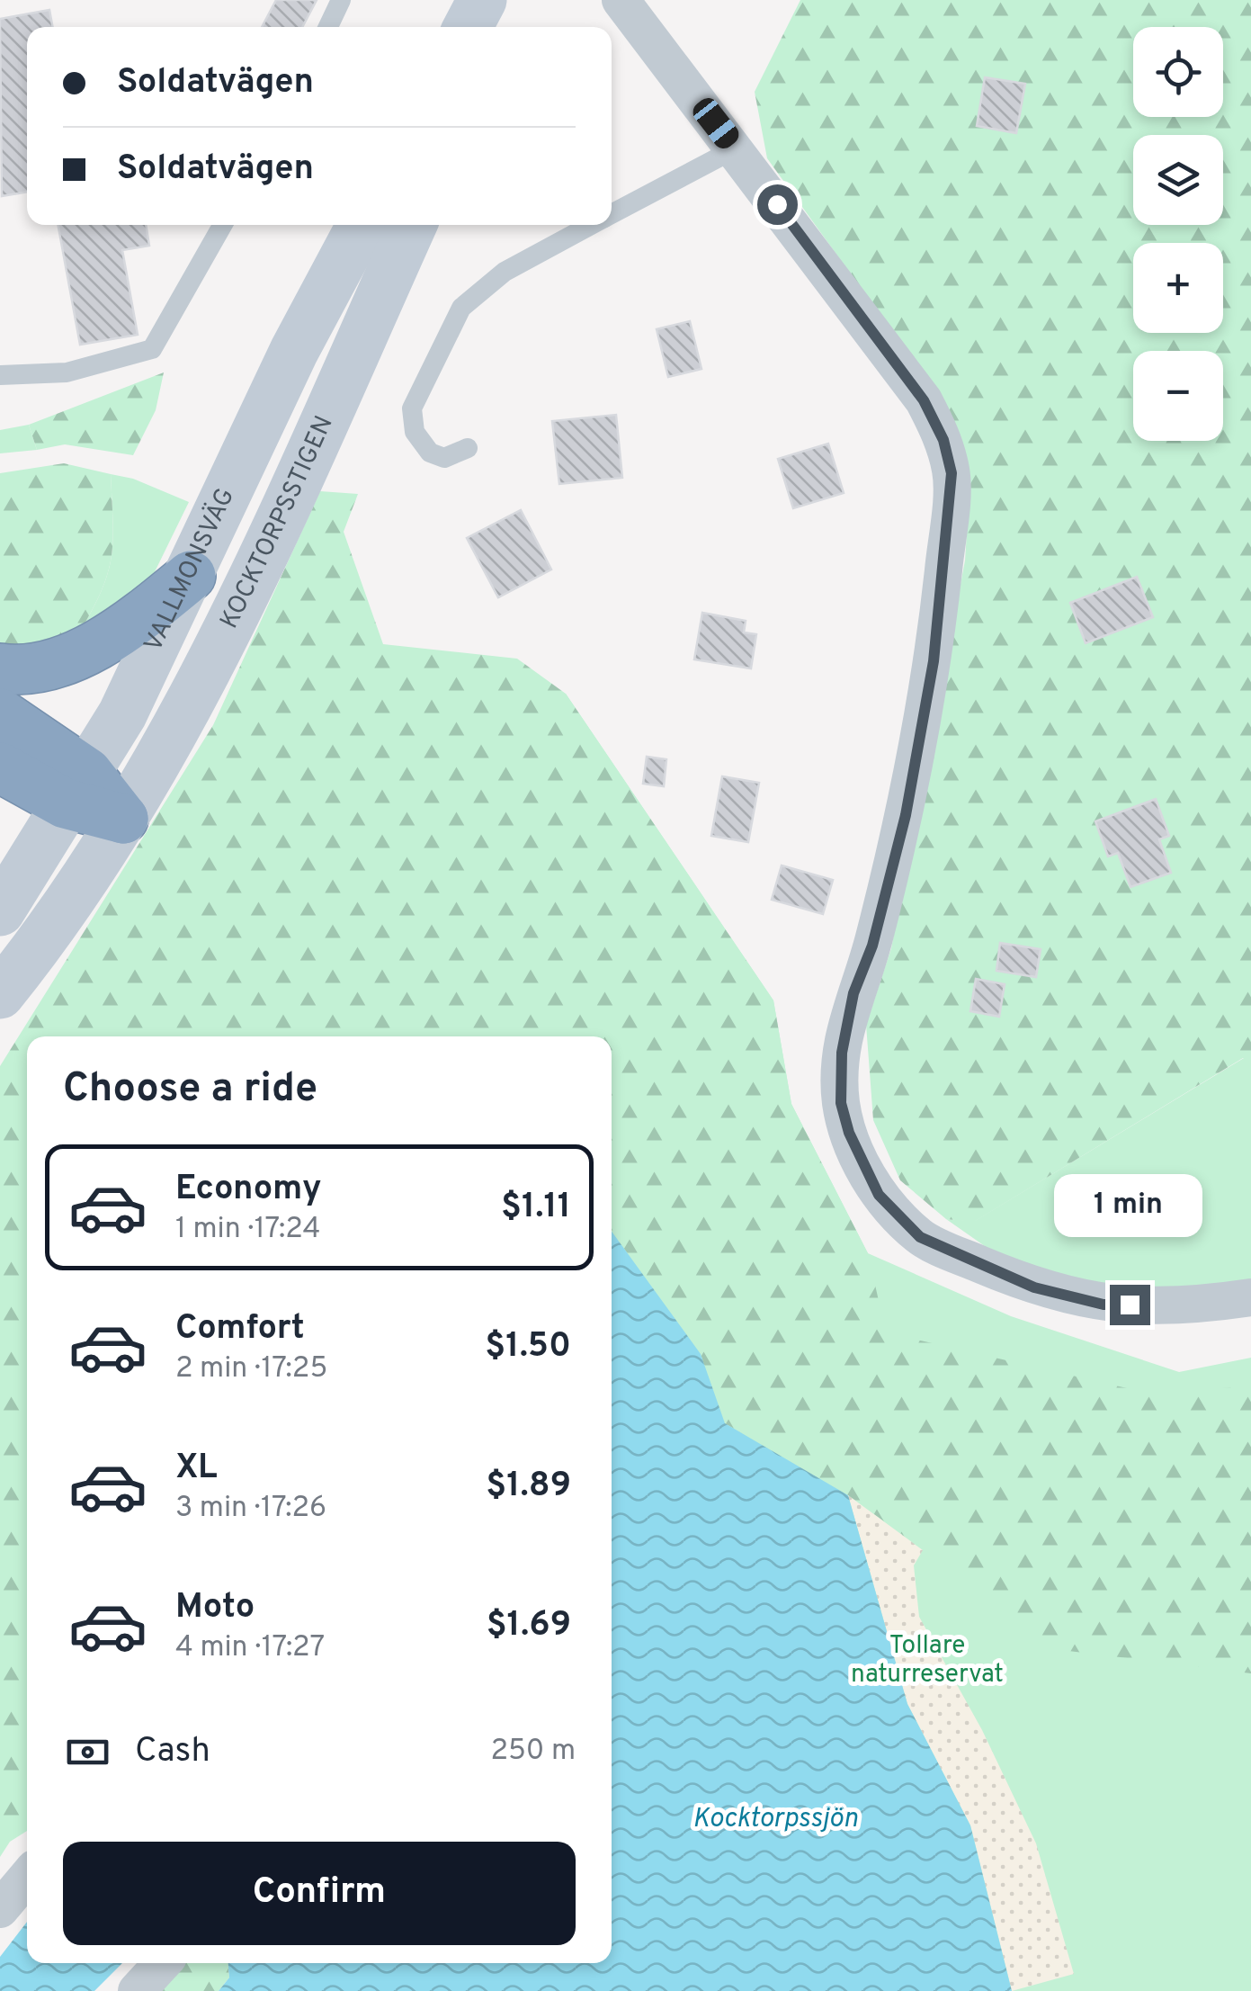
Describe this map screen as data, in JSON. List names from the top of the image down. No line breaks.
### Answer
{"streets":{"main road":["KOCKTORPSSTIGEN","VALLMONSVÄG"]},"water":["Kocktorpssjön"],"parks":["Tollare naturreservat"],"page":{"map_buttons":["+","−"],"banner":["Soldatvägen","Soldatvägen"],"heading":"Choose a ride","list":[{"name":"Economy","note":"1 min · 17:24","value":"$1.11"},{"name":"Comfort","note":"2 min · 17:25","value":"$1.50"},{"name":"XL","note":"3 min · 17:26","value":"$1.89"},{"name":"Moto","note":"4 min · 17:27","value":"$1.69"}],"bubble":"1 min","pay":["Cash","250 m"],"buttons":"Confirm"}}
